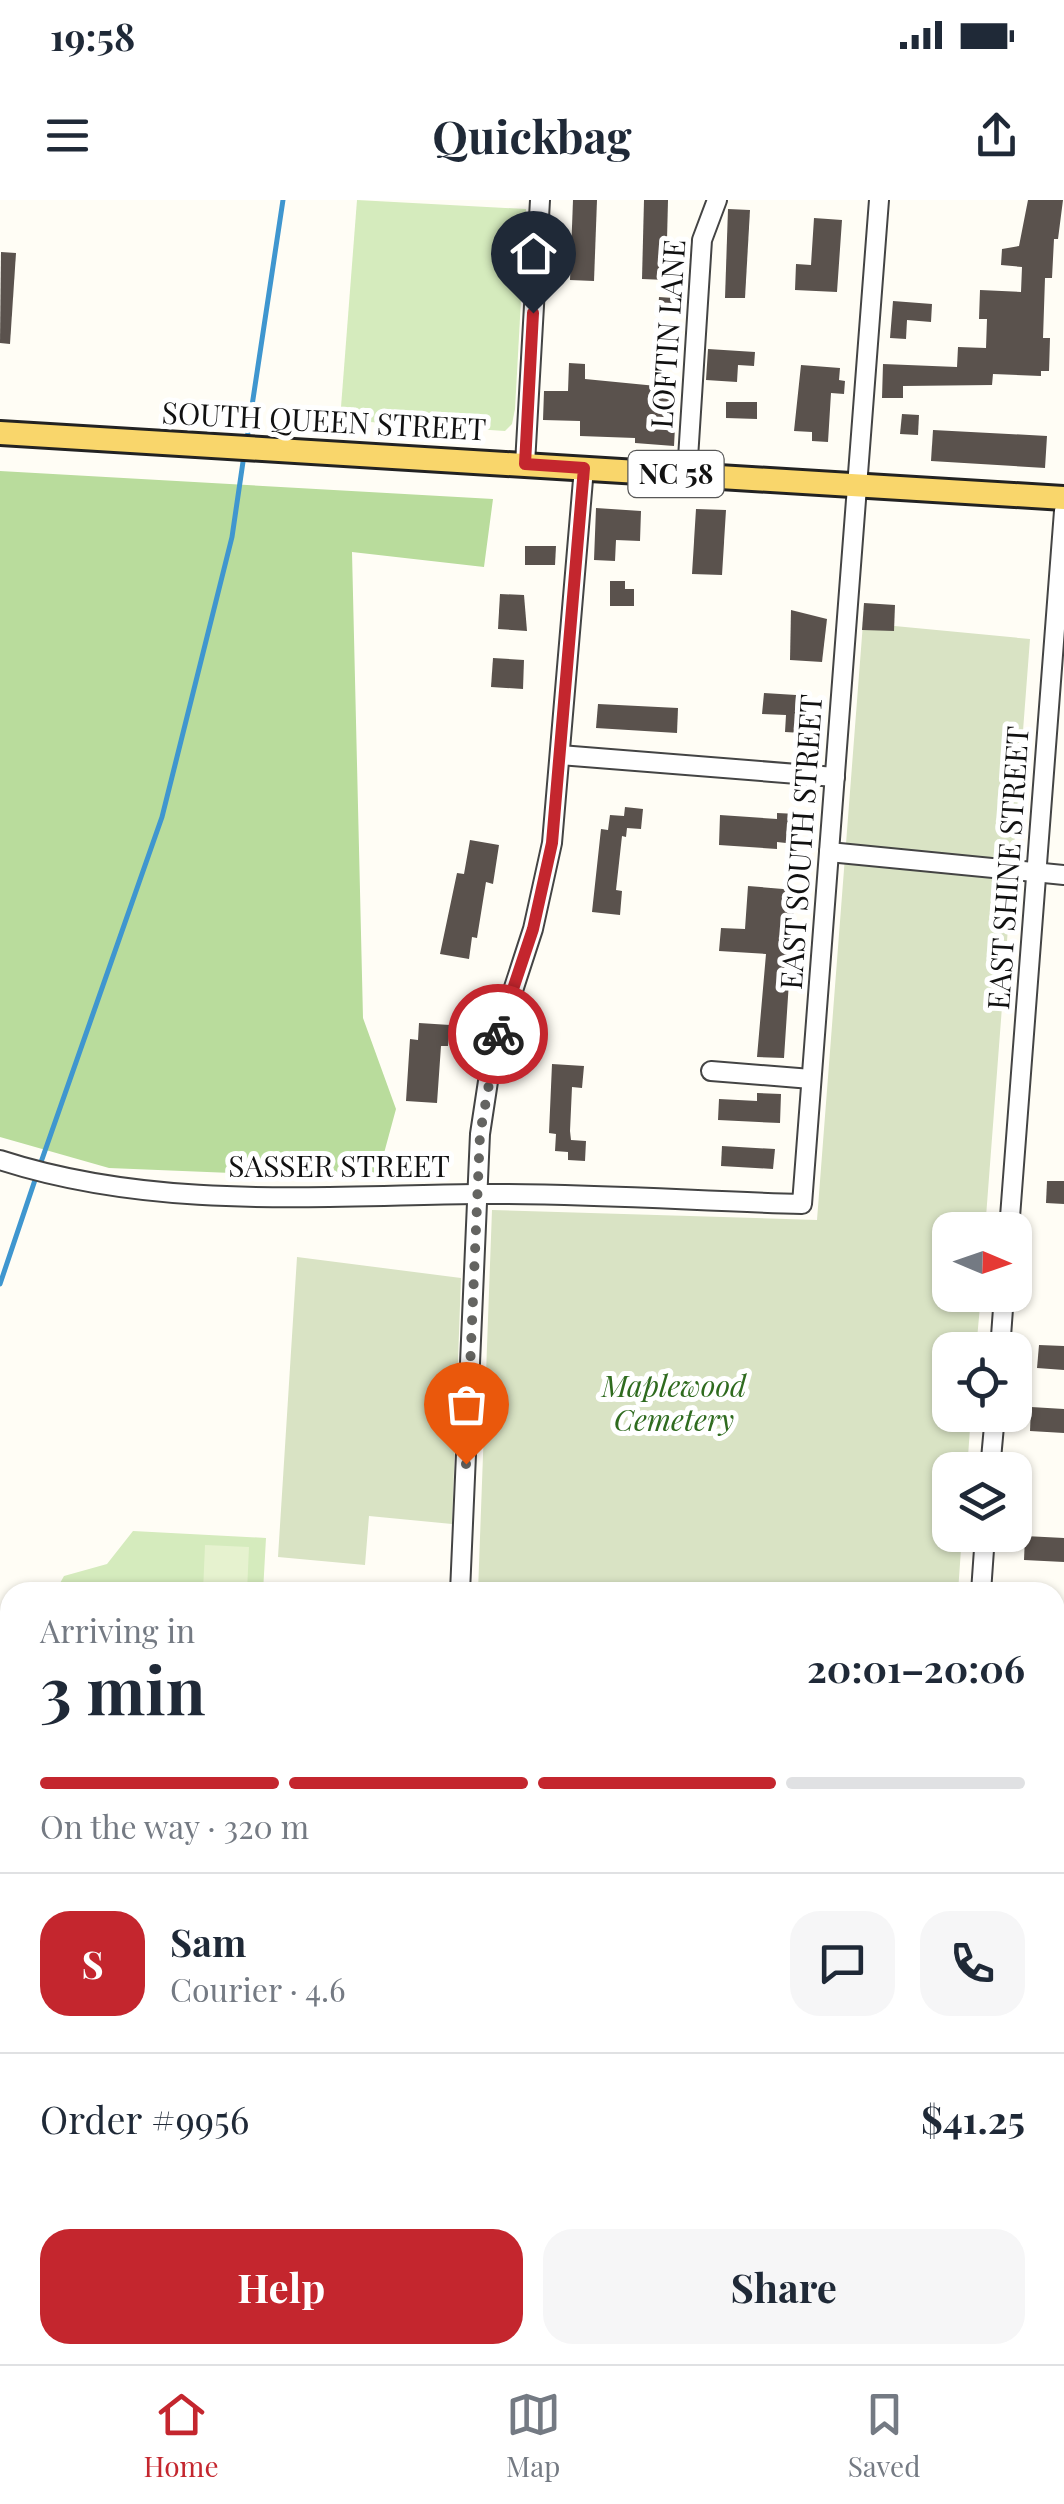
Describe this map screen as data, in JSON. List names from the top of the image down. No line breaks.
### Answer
{"streets":{"main road":["SOUTH QUEEN STREET","NC 58"],"street":["LOFTIN LANE","EAST SOUTH STREET","EAST SHINE STREET","SASSER STREET"]},"crossings":[["LOFTIN LANE","SOUTH QUEEN STREET"],["SOUTH QUEEN STREET","EAST SOUTH STREET"],["EAST SOUTH STREET","SASSER STREET"]],"parks":["Maplewood Cemetery"],"north":"right","page":{"status":"19:58","header":"Quickbag","heading":["3 min","Arriving in","20:01–20:06"],"panel":["Sam","Courier · 4.6","Order #9956","$41.25"],"bar":"On the way · 320 m","round":"S","buttons":["Help","Share"],"tabs":["Home","Map","Saved"]}}
